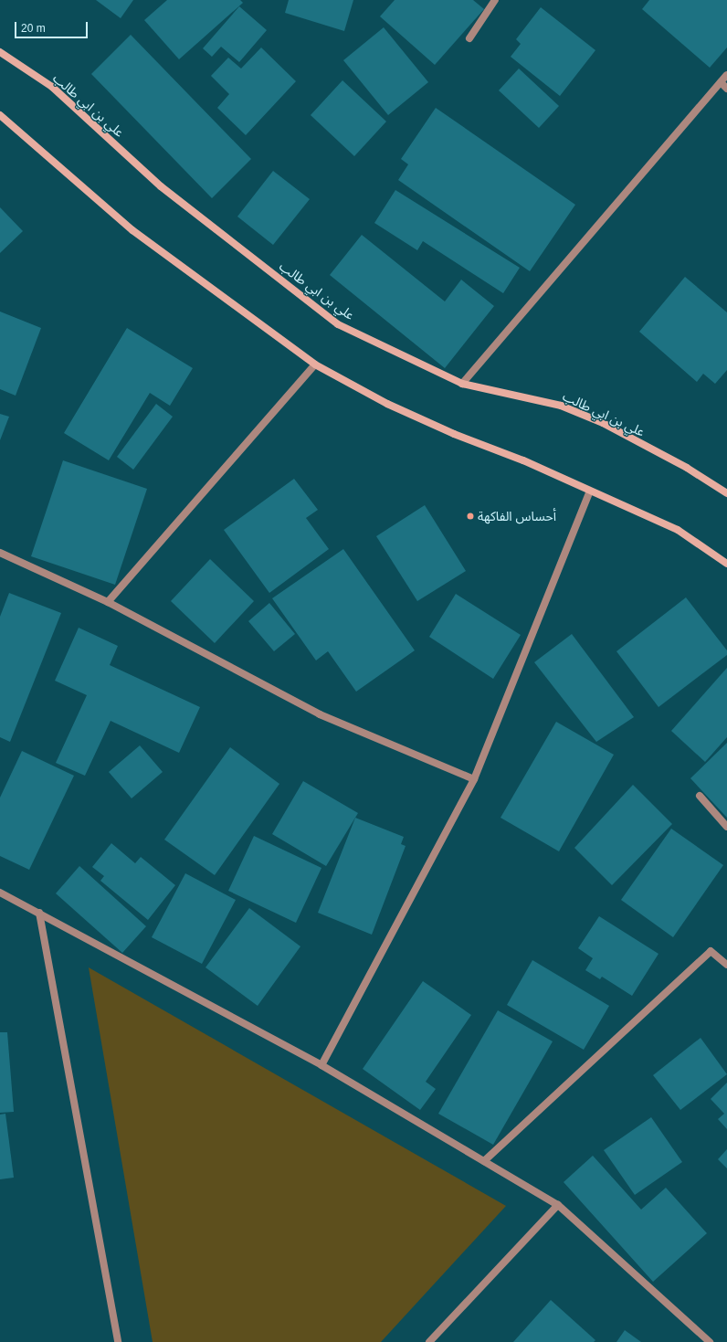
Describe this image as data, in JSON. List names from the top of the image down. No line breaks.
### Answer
{"streets":{"main road":["علي بن ابي طالب"]},"places":["أحساس الفاكهة"],"scale_bar":"20 m"}
